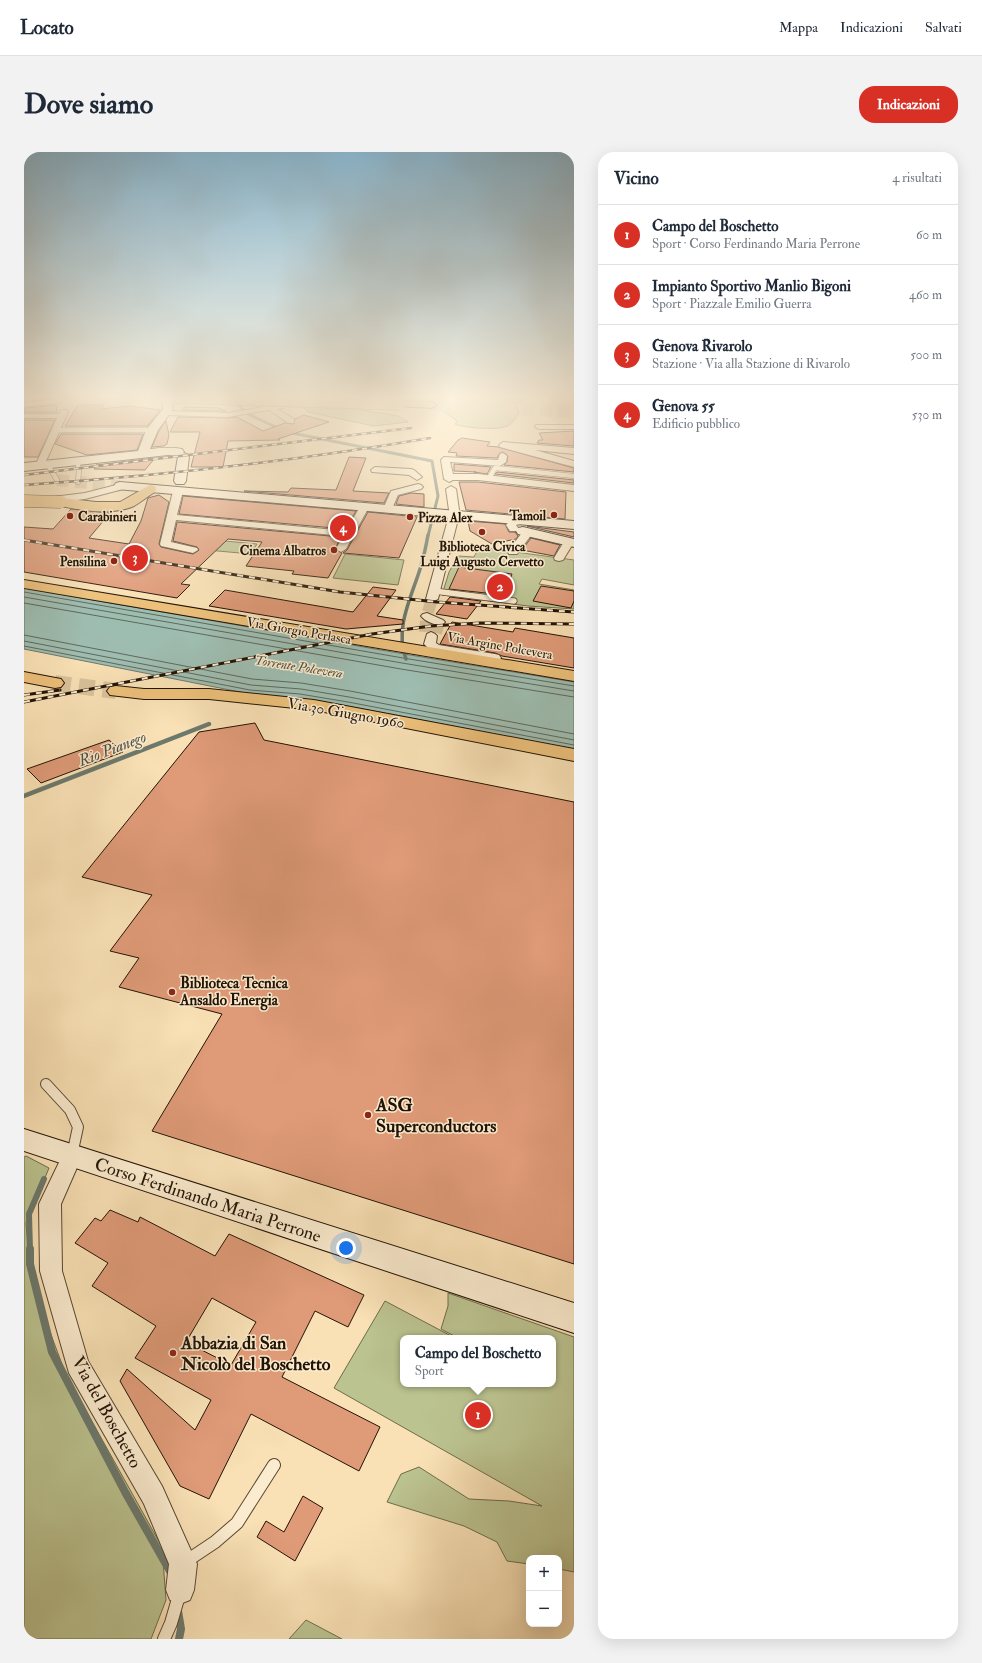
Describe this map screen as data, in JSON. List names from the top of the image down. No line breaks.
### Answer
{"streets":{"main road":["Via Giorgio Perlasca","Via 30 Giugno 1960","Corso Ferdinando Maria Perrone"],"street":["Via Argine Polcevera","Via del Boschetto"]},"crossings":[["Corso Ferdinando Maria Perrone","Via del Boschetto"]],"water":["Torrente Polcevera","Rio Pianego"],"places":["Tamoil","Carabinieri","Pizza Alex","Biblioteca Civica Luigi Augusto Cervetto","Cinema Albatros","Pensilina","Biblioteca Tecnica Ansaldo Energia","ASG Superconductors","Abbazia di San Nicolò del Boschetto"],"page":{"header":"Locato","nav":["Mappa","Indicazioni","Salvati"],"buttons":"Indicazioni","title":"Dove siamo","heading":["Vicino","4 risultati"],"list":[{"mark":"1","name":"Campo del Boschetto","note":"Sport · Corso Ferdinando Maria Perrone","value":"60 m"},{"mark":"2","name":"Impianto Sportivo Manlio Bigoni","note":"Sport · Piazzale Emilio Guerra","value":"460 m"},{"mark":"3","name":"Genova Rivarolo","note":"Stazione · Via alla Stazione di Rivarolo","value":"500 m"},{"mark":"4","name":"Genova 55","note":"Edificio pubblico","value":"530 m"}],"pins":["4","3","2","1"],"popup":["Campo del Boschetto","Sport"],"map_buttons":["+","−"]}}
